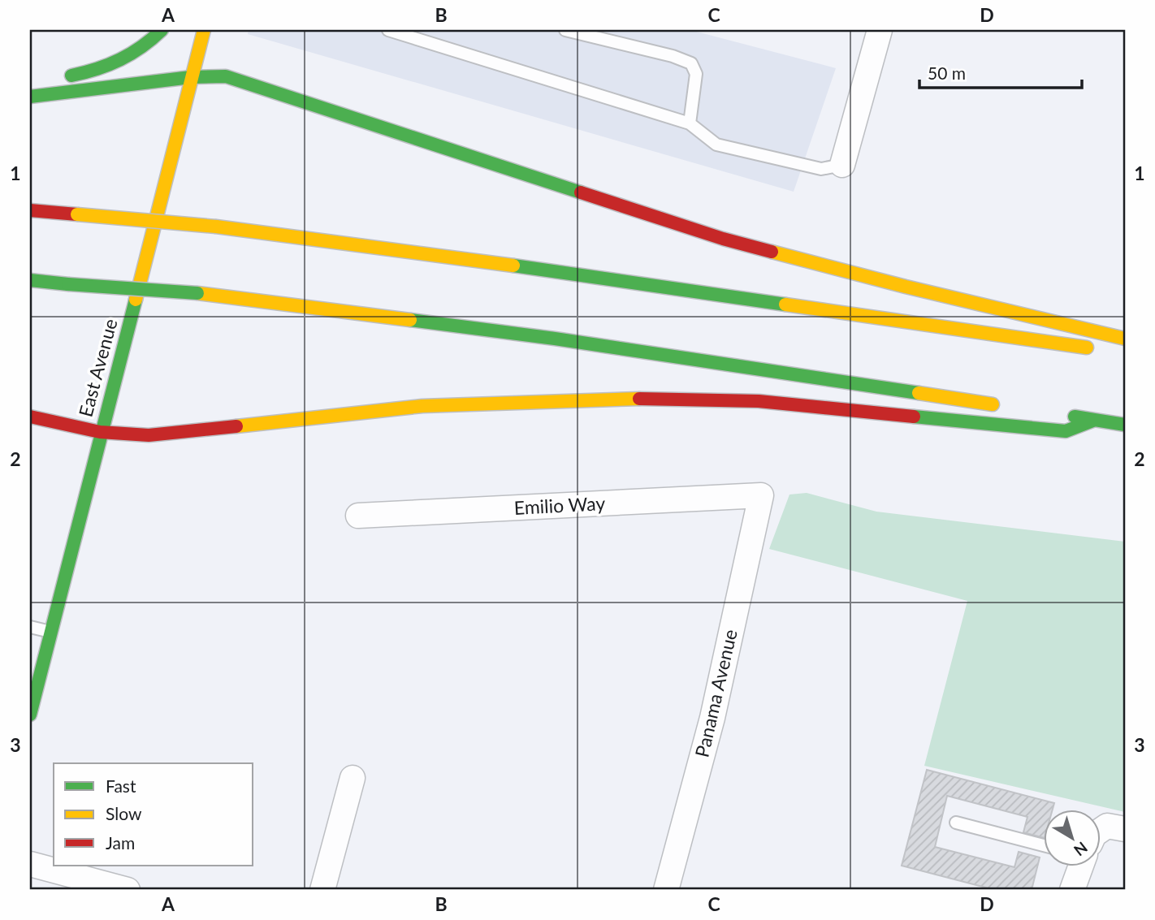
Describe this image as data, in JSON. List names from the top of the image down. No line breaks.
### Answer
{"streets":{"main road":["East Avenue"],"street":["Emilio Way","Panama Avenue"]},"crossings":[["Emilio Way","Panama Avenue"]],"legend":["Fast","Slow","Jam"],"scale_bar":"50 m","north":"bottom right","grid":{"columns":["A","B","C","D"],"rows":["1","2","3"]}}
